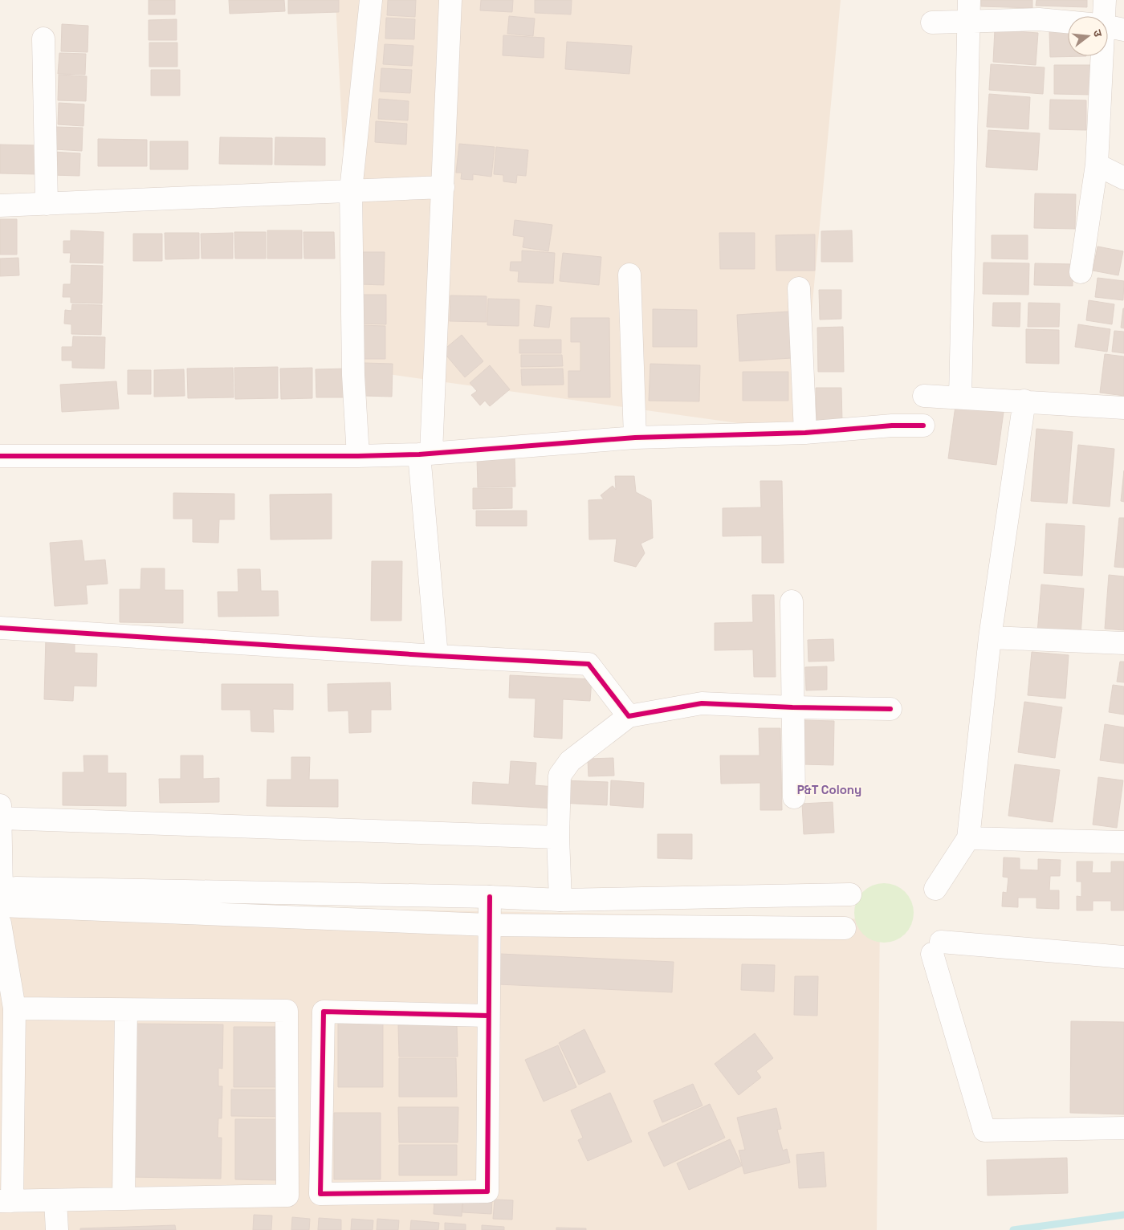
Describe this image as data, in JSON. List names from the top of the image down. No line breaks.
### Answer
{"districts":["P&T Colony"],"north":"right"}
